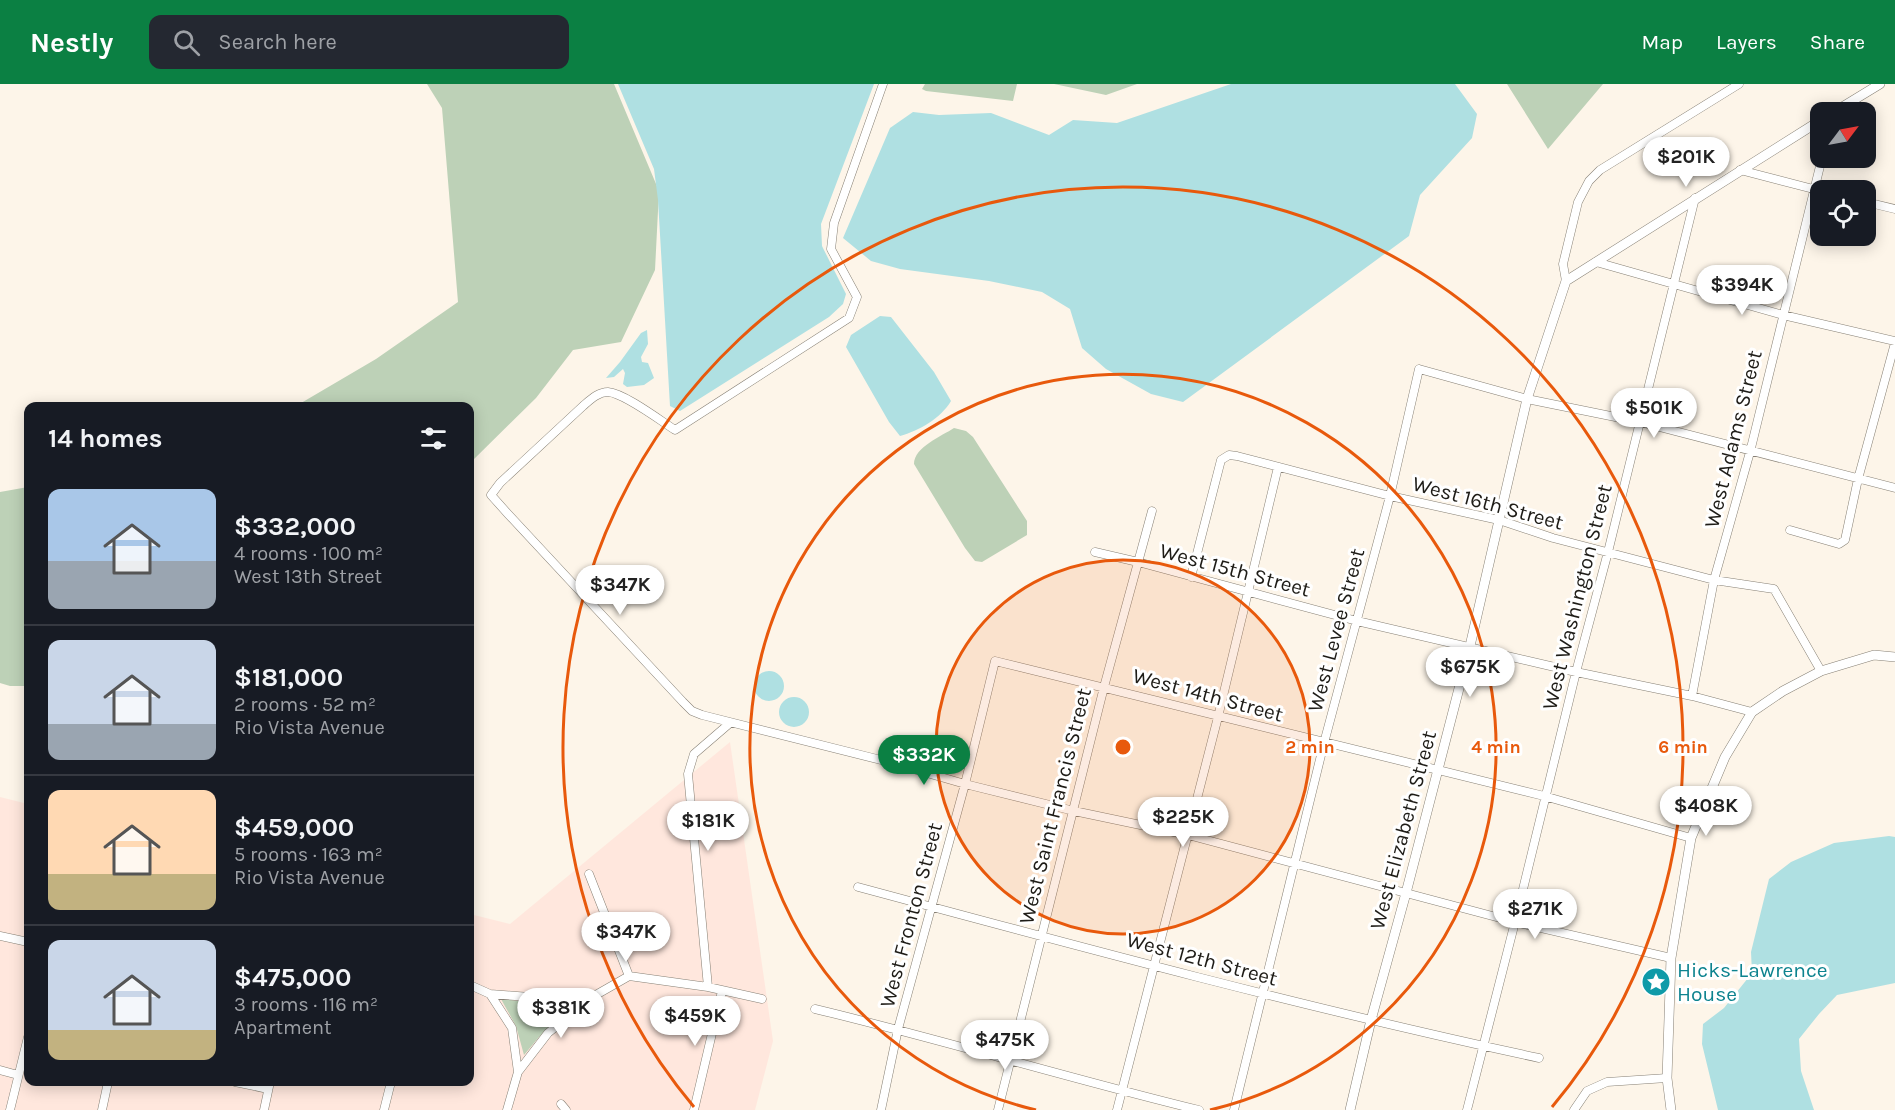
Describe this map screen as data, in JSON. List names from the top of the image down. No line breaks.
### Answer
{"streets":{"street":["West Adams Street","West 16th Street","West 15th Street","West Washington Street","West Levee Street","West 14th Street","West Saint Francis Street","West Elizabeth Street","West Fronton Street","West 12th Street"]},"crossings":[["West Adams Street","West 16th Street"],["West Adams Street","West 15th Street"],["West 16th Street","West 15th Street"],["West 16th Street","West Washington Street"],["West 16th Street","West Levee Street"],["West 16th Street","West Elizabeth Street"],["West 15th Street","West Washington Street"],["West 15th Street","West Levee Street"],["West 15th Street","West Saint Francis Street"],["West 15th Street","West Elizabeth Street"],["West Washington Street","West 14th Street"],["West Washington Street","West 12th Street"],["West Levee Street","West 14th Street"],["West Levee Street","West Elizabeth Street"],["West Levee Street","West 12th Street"],["West 14th Street","West Saint Francis Street"],["West 14th Street","West Elizabeth Street"],["West 14th Street","West Fronton Street"],["West Saint Francis Street","West 12th Street"],["West Elizabeth Street","West 12th Street"],["West Fronton Street","West 12th Street"]],"places":{"place":["Hicks-Lawrence House"]},"north":"top right","page":{"header":"Nestly","search":"Search here","nav":["Map","Layers","Share"],"price":["$201K","$394K","$501K","$347K","$675K","$332K","$408K","$225K","$181K","$271K","$347K","$381K","$459K","$475K"],"heading":"14 homes","list":[{"name":"$332,000","note":"4 rooms · 100 m² · West 13th Street"},{"name":"$181,000","note":"2 rooms · 52 m² · Rio Vista Avenue"},{"name":"$459,000","note":"5 rooms · 163 m² · Rio Vista Avenue"},{"name":"$475,000","note":"3 rooms · 116 m² · Apartment"}]},"rings":["2 min","4 min","6 min"]}
